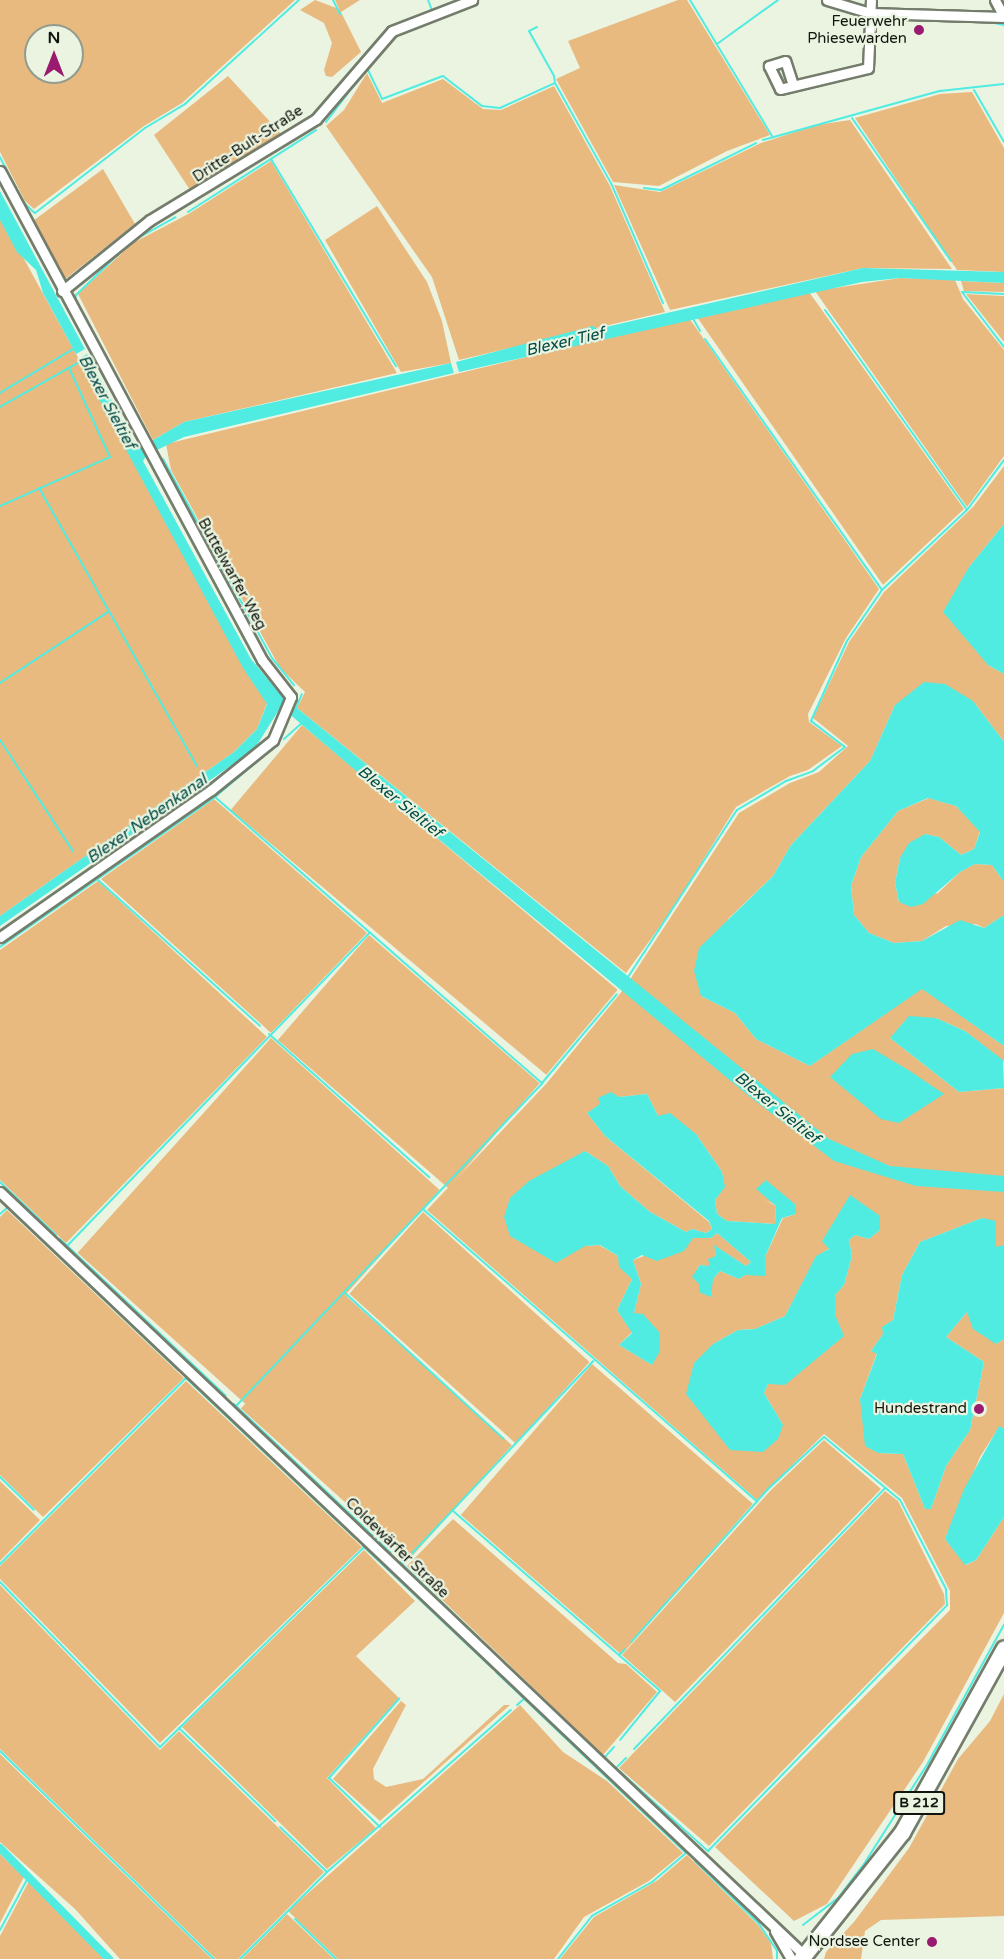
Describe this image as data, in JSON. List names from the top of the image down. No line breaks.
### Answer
{"streets":{"main road":["B 212"],"street":["Dritte-Bult-Straße","Buttelwarfer Weg","Coldewärfer Straße"]},"crossings":[["Dritte-Bult-Straße","Buttelwarfer Weg"],["Coldewärfer Straße","B 212"]],"water":["Blexer Tief","Blexer Sieltief","Blexer Nebenkanal"],"places":["Feuerwehr Phiesewarden","Hundestrand","Nordsee Center"],"north":"top"}
